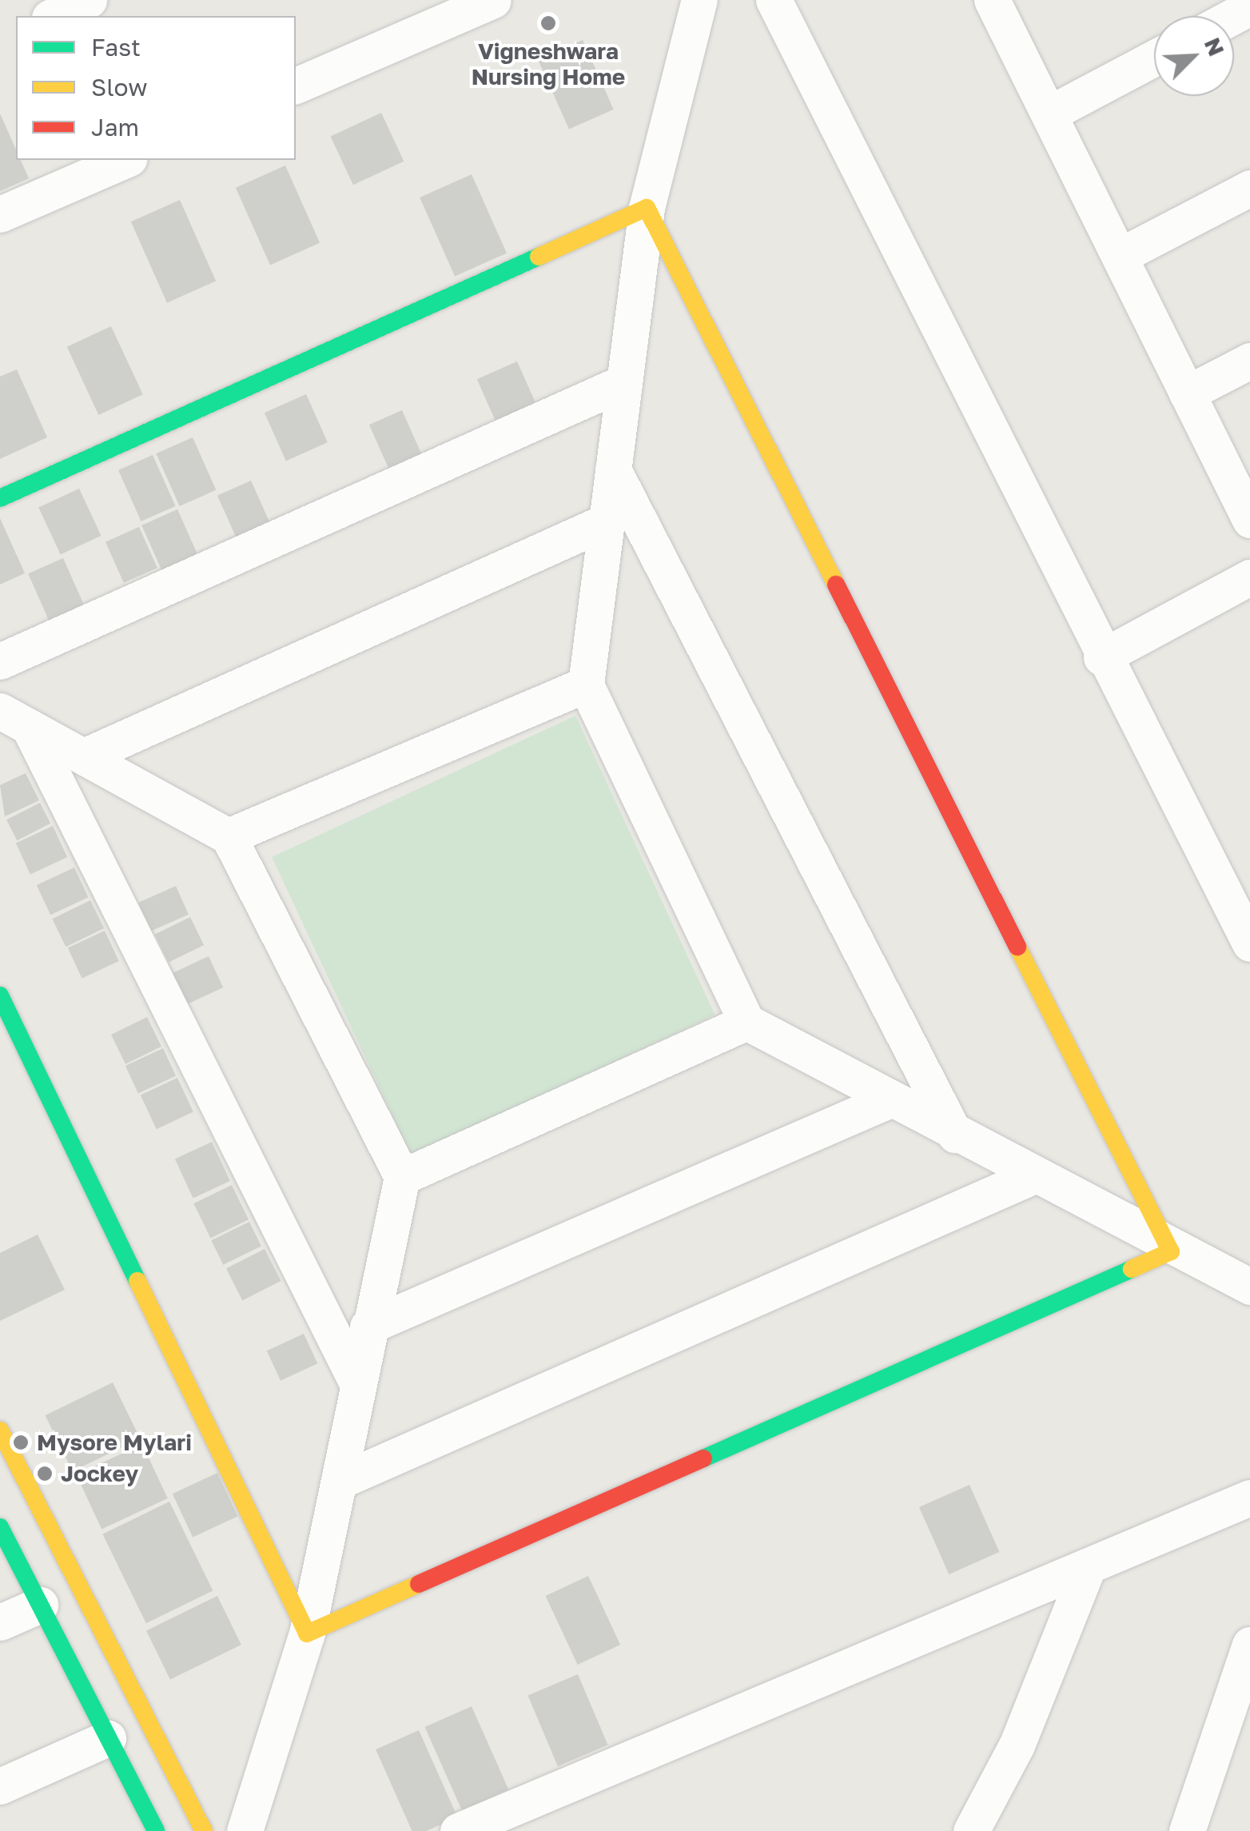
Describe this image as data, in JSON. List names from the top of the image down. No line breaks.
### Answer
{"places":["Vigneshwara Nursing Home","Mysore Mylari","Jockey"],"legend":["Fast","Slow","Jam"],"north":"top right"}
